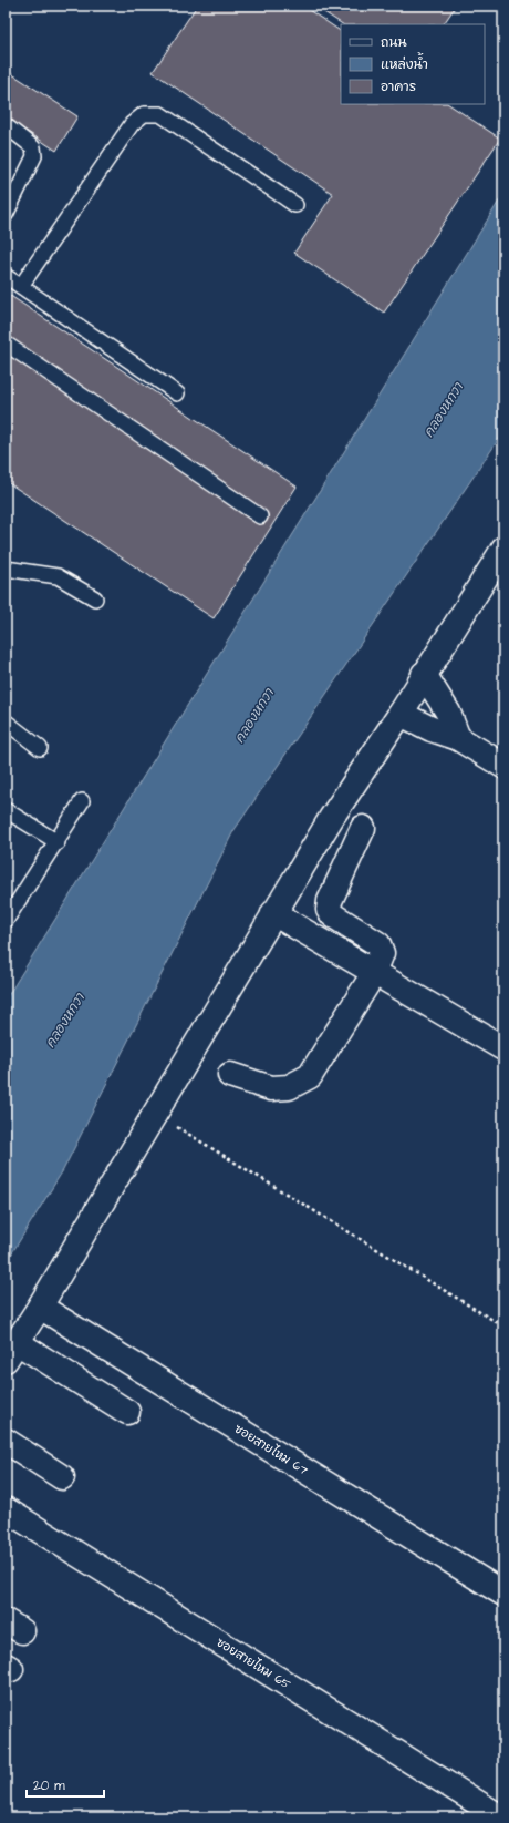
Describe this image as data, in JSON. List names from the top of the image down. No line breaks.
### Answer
{"streets":{"street":["ซอยสายไหม 67","ซอยสายไหม 65"]},"water":["คลองหกวา"],"legend":["ถนน","แหล่งน้ำ","อาคาร"],"scale_bar":"20 m"}
